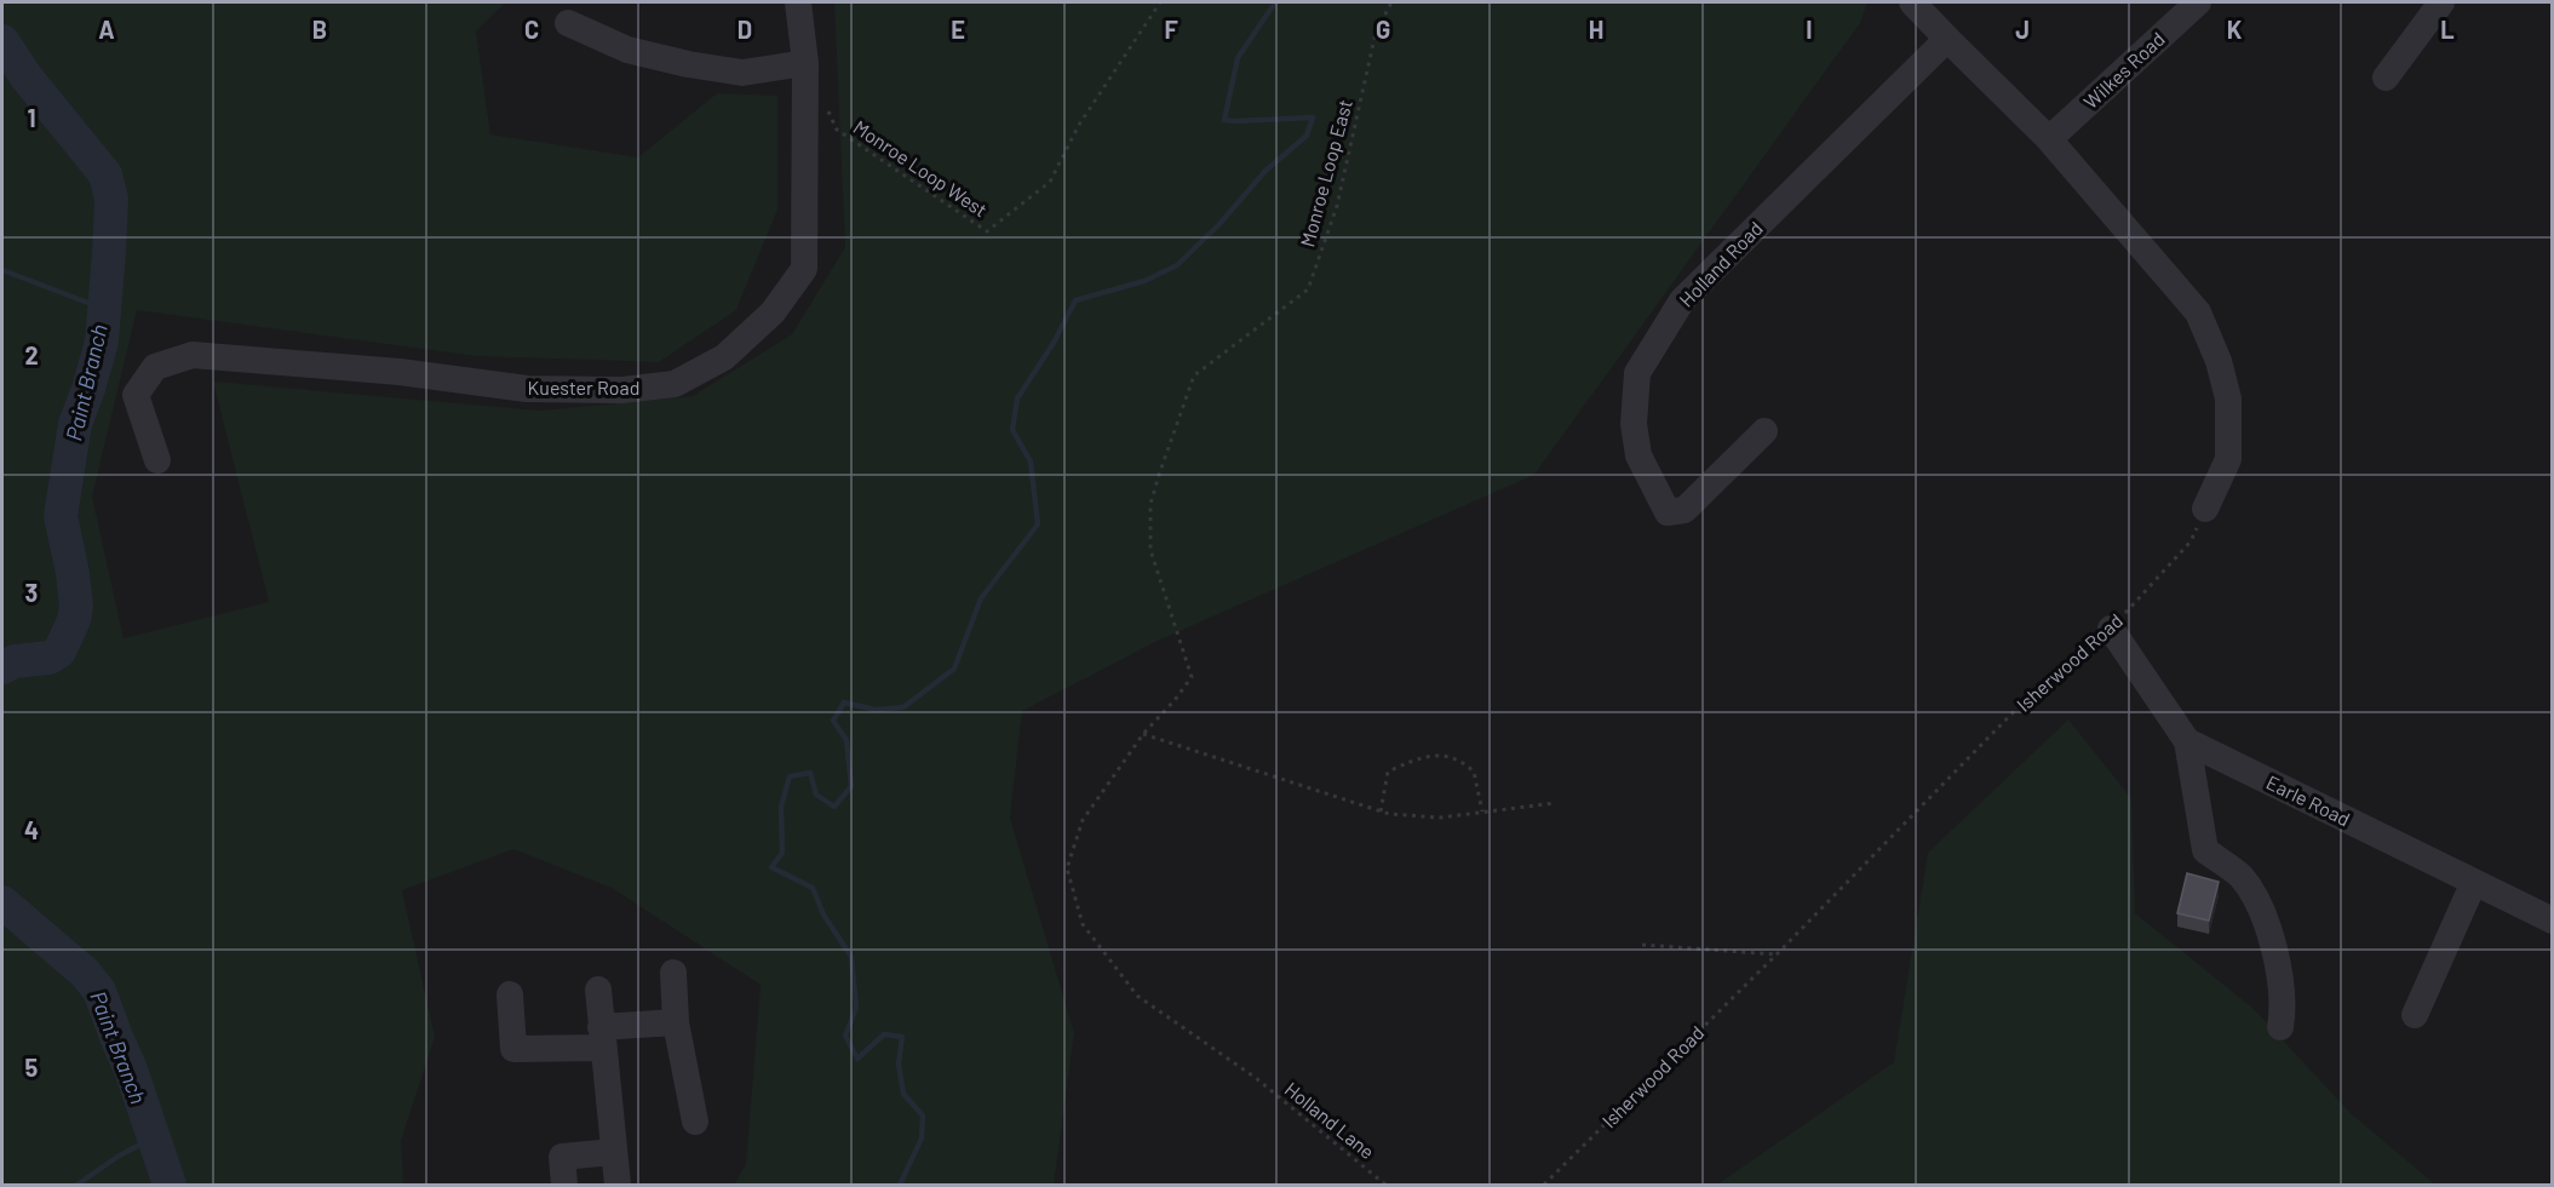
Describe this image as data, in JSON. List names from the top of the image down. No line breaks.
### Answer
{"streets":{"street":["Wilkes Road","Holland Road","Kuester Road","Earle Road"],"path":["Monroe Loop West","Monroe Loop East","Isherwood Road","Holland Lane"]},"crossings":[["Monroe Loop East","Holland Lane"],["Isherwood Road","Earle Road"]],"water":["Paint Branch"],"grid":{"columns":["A","B","C","D","E","F","G","H","I","J","K","L"],"rows":["1","2","3","4","5"]}}
